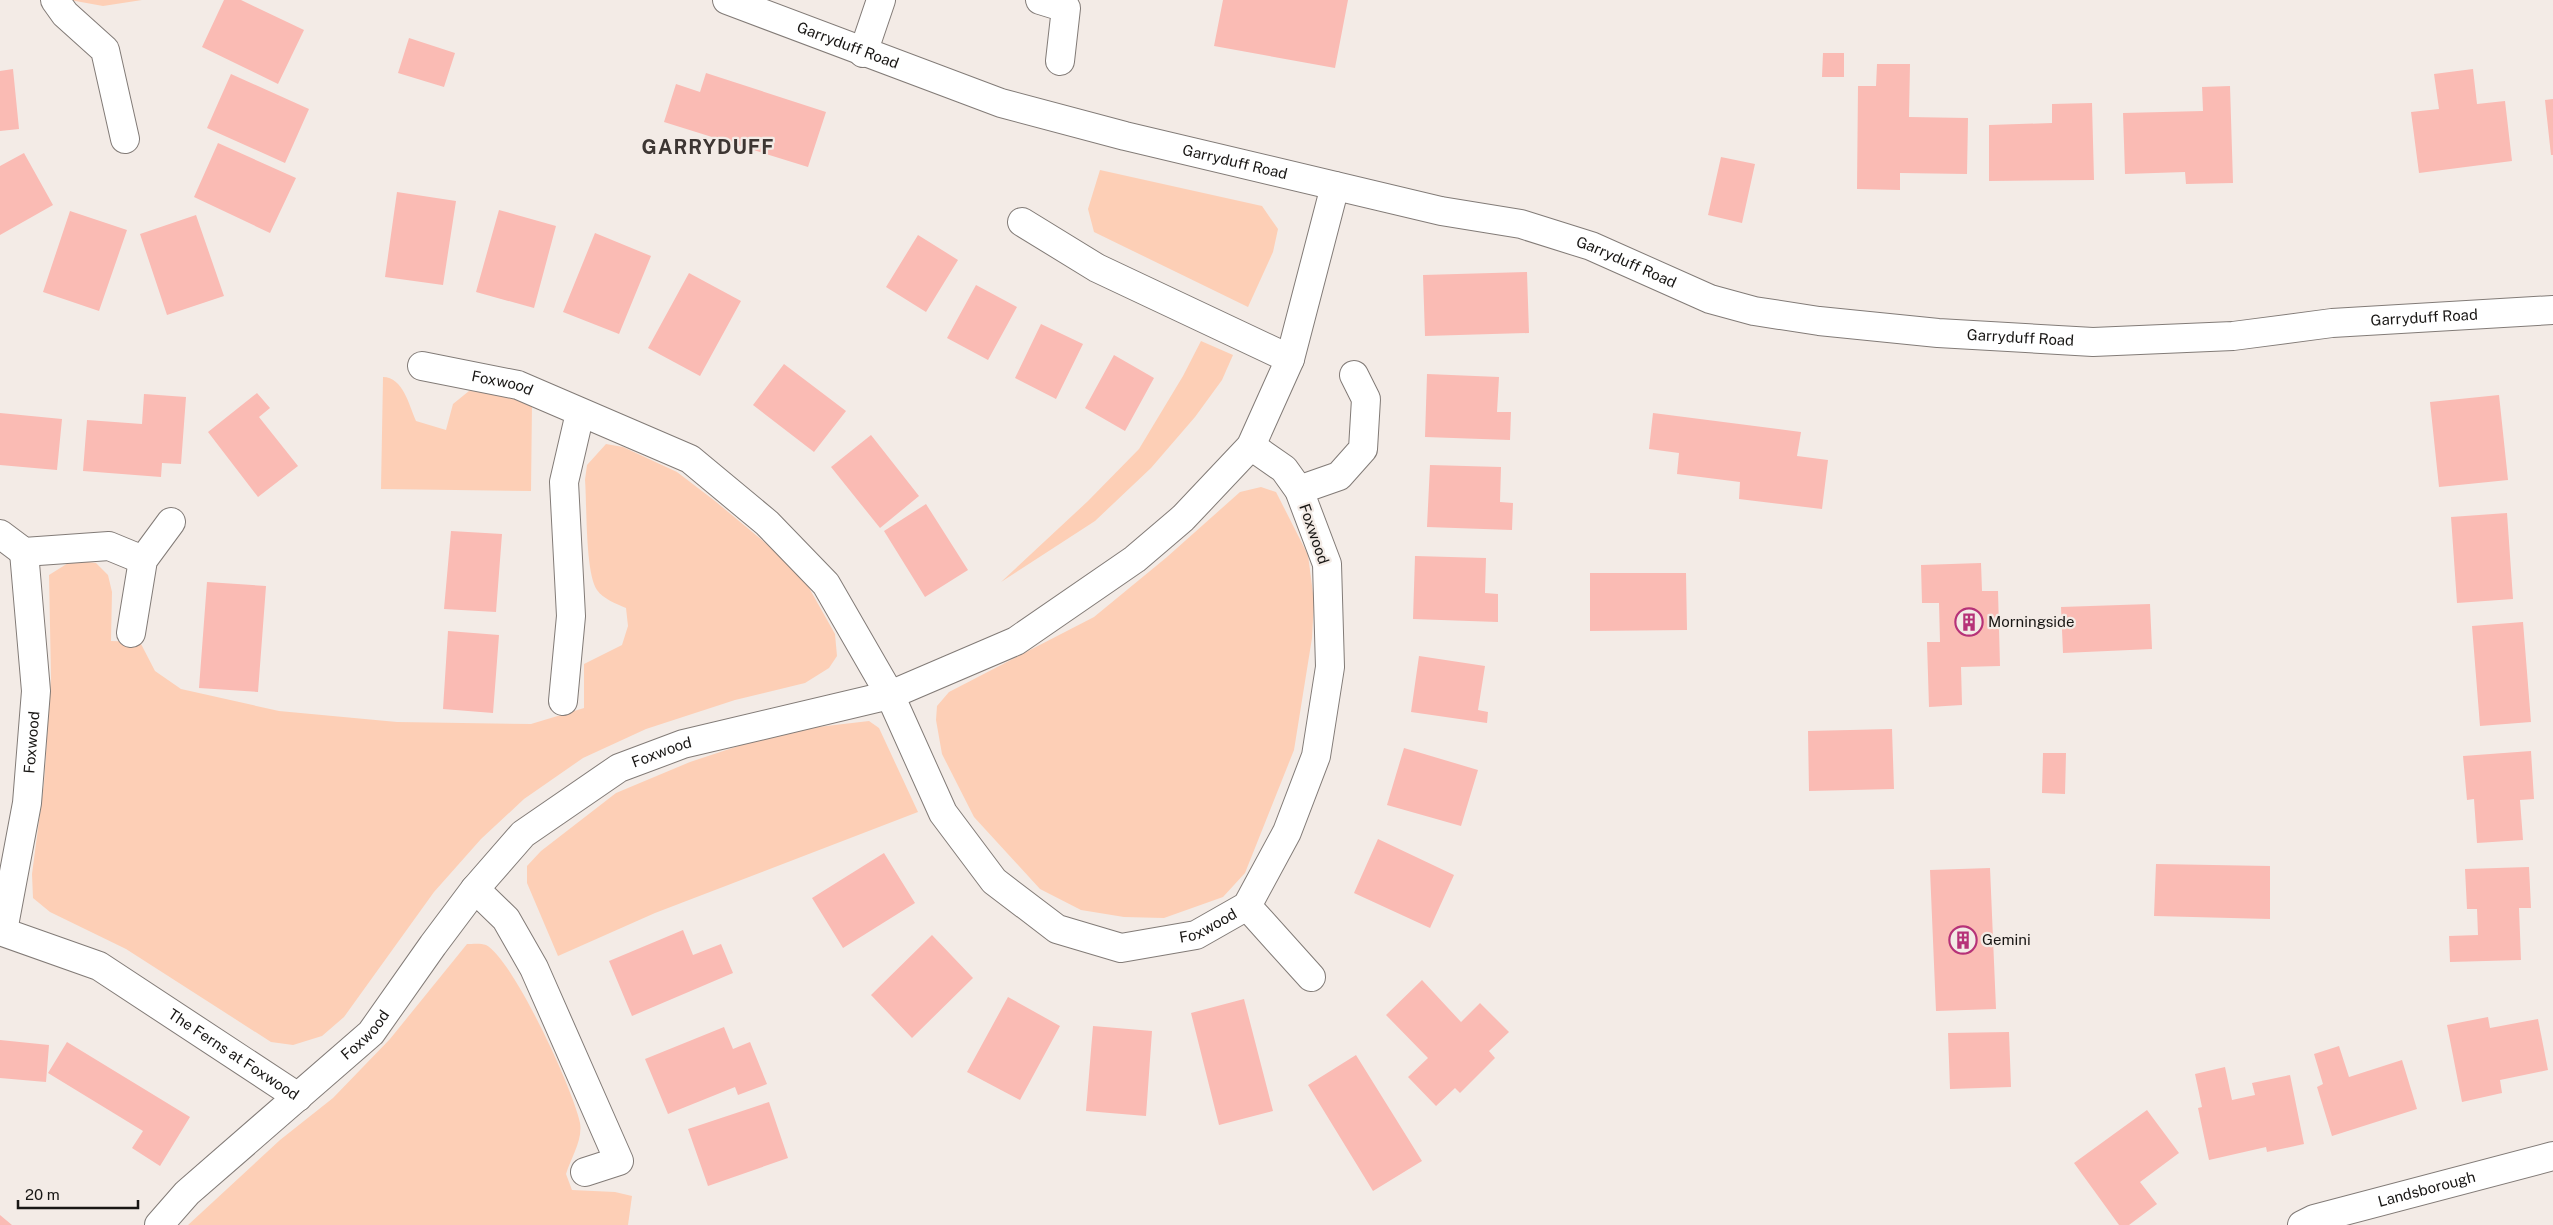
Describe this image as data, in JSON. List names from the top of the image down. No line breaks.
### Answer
{"streets":{"street":["Garryduff Road","Foxwood","The Ferns at Foxwood","Landsborough"]},"crossings":[["Garryduff Road","Foxwood"],["Foxwood","The Ferns at Foxwood"]],"districts":["GARRYDUFF"],"places":{"building":["Morningside","Gemini"]},"scale_bar":"20 m"}
